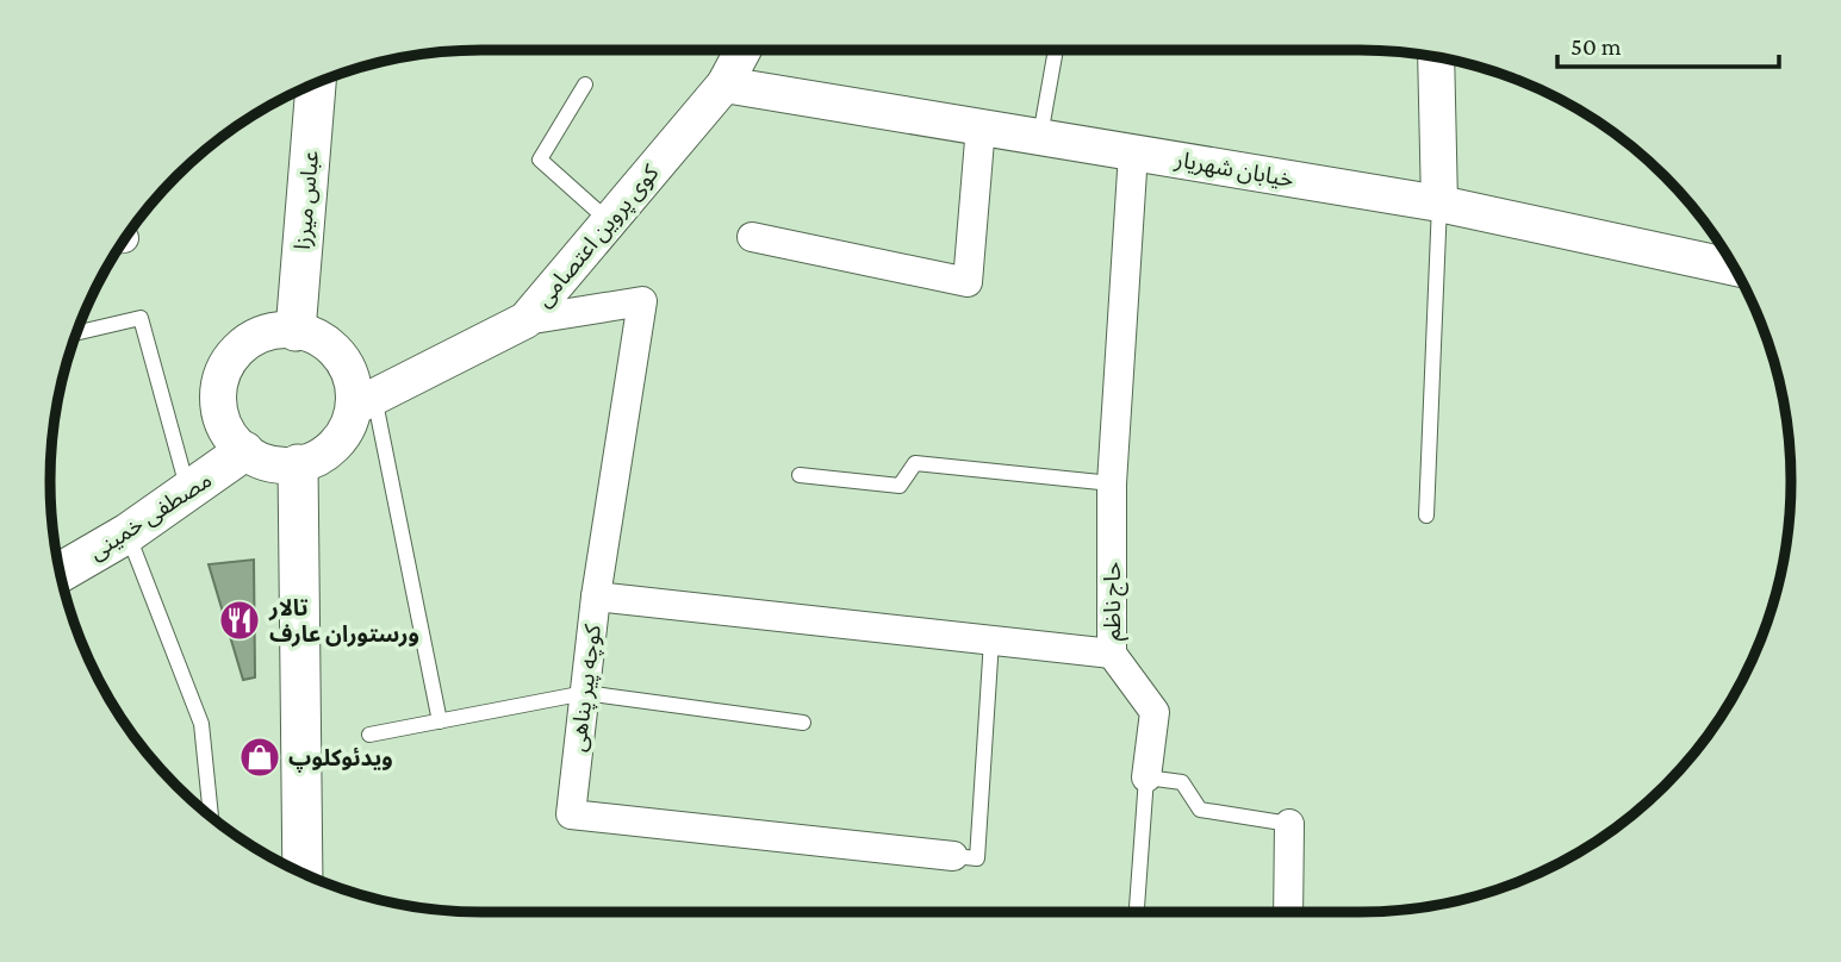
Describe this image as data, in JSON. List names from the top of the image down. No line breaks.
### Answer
{"streets":{"main road":["عباس میرزا","مصطفی خمینی"],"street":["خیابان شهریار","کوی پروین اعتصامی","حاج ناظم","کوچه پیر پناهی"]},"crossings":[["خیابان شهریار","کوی پروین اعتصامی"],["خیابان شهریار","حاج ناظم"],["عباس میرزا","کوی پروین اعتصامی"],["عباس میرزا","مصطفی خمینی"],["کوی پروین اعتصامی","مصطفی خمینی"],["کوی پروین اعتصامی","کوچه پیر پناهی"]],"places":{"restaurant":["تالار ورستوران عارف"],"shop":["ویدئوکلوپ"]},"scale_bar":"50 m"}
